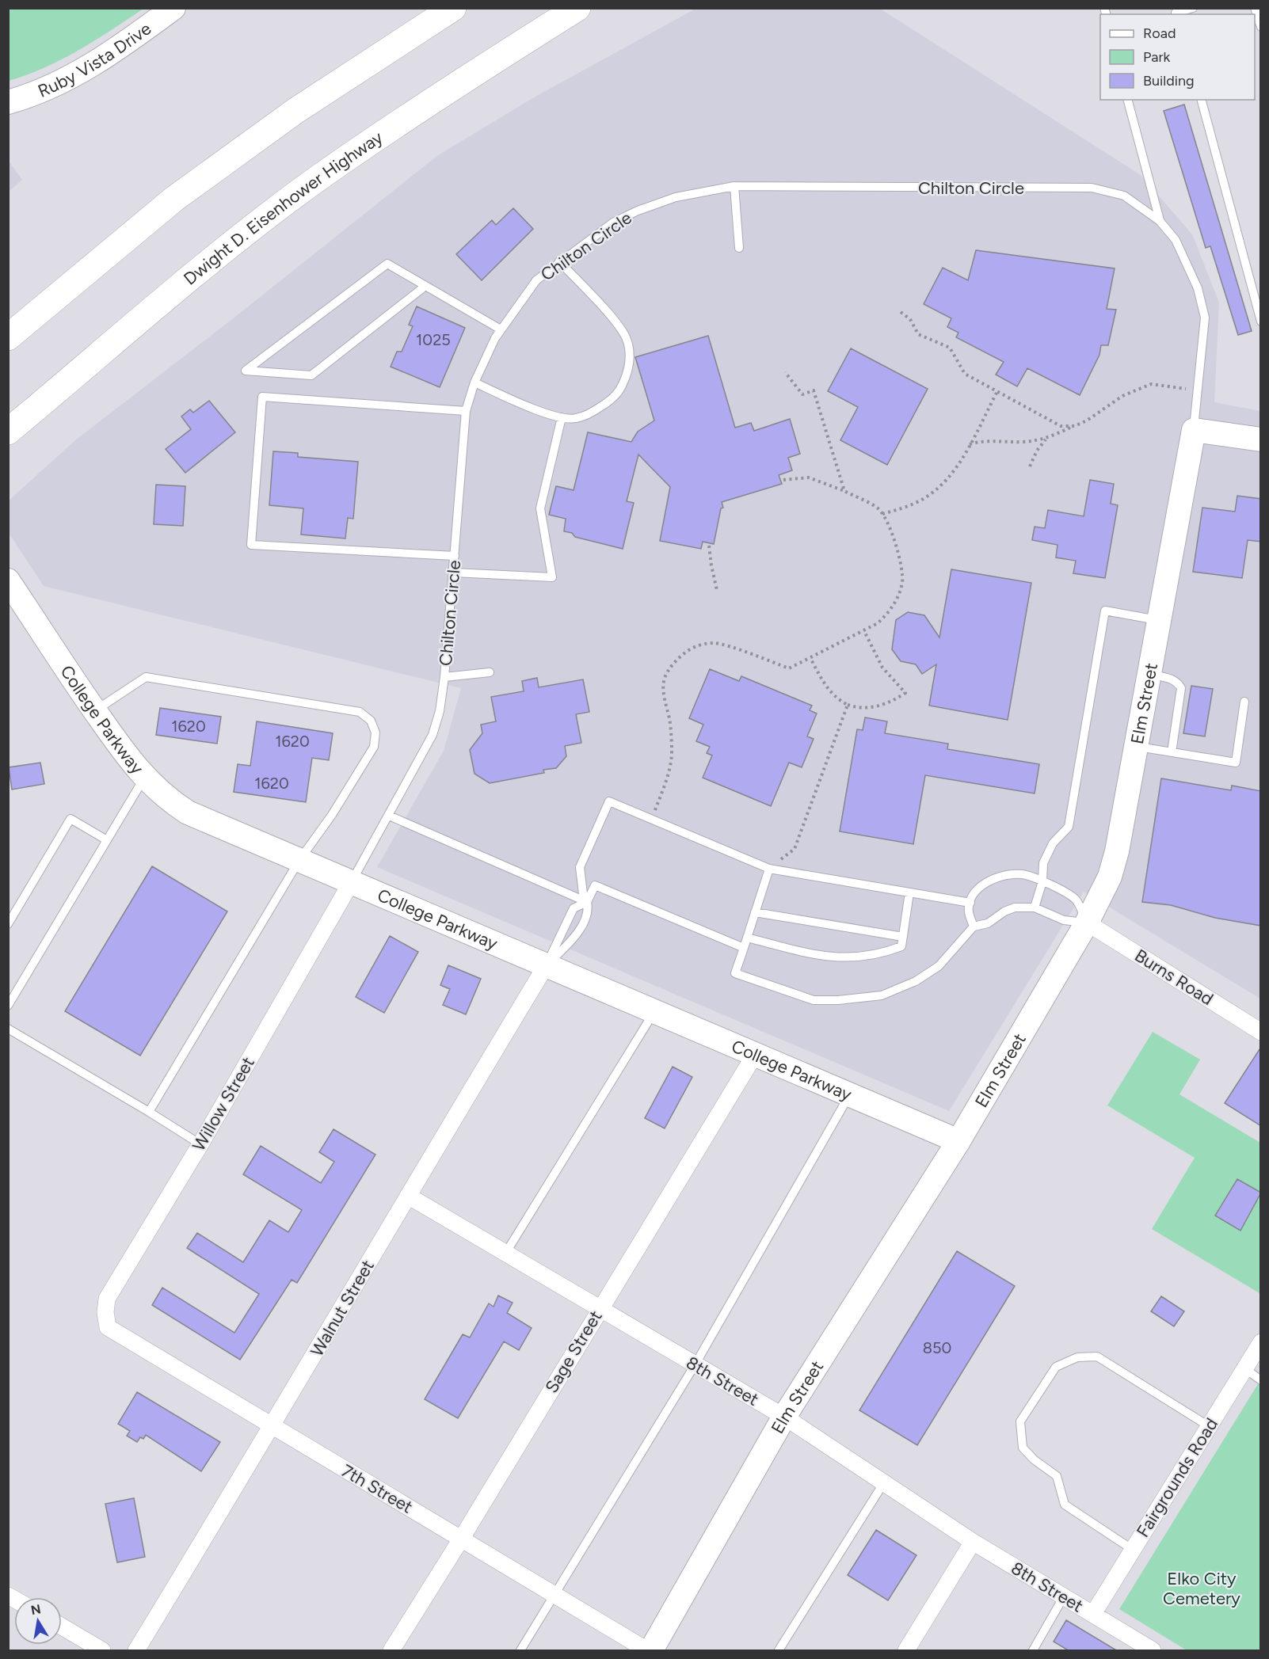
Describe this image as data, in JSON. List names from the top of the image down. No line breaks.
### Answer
{"streets":{"highway":["Dwight D. Eisenhower Highway"],"street":["Ruby Vista Drive","Elm Street","College Parkway","Burns Road","Willow Street","Walnut Street","Sage Street","8th Street","Fairgrounds Road","7th Street"],"lane":["Chilton Circle"]},"crossings":[["Chilton Circle","Elm Street"],["Chilton Circle","College Parkway"],["Chilton Circle","Willow Street"],["Elm Street","College Parkway"],["Elm Street","Burns Road"],["Elm Street","8th Street"],["College Parkway","Willow Street"],["College Parkway","Walnut Street"],["College Parkway","Sage Street"],["Willow Street","7th Street"],["Walnut Street","8th Street"],["Walnut Street","7th Street"],["Sage Street","8th Street"],["Sage Street","7th Street"],["8th Street","Fairgrounds Road"]],"parks":["Elko City Cemetery"],"house_numbers":["1025","1620","1620","1620","850"],"legend":["Road","Park","Building"],"north":"top"}
